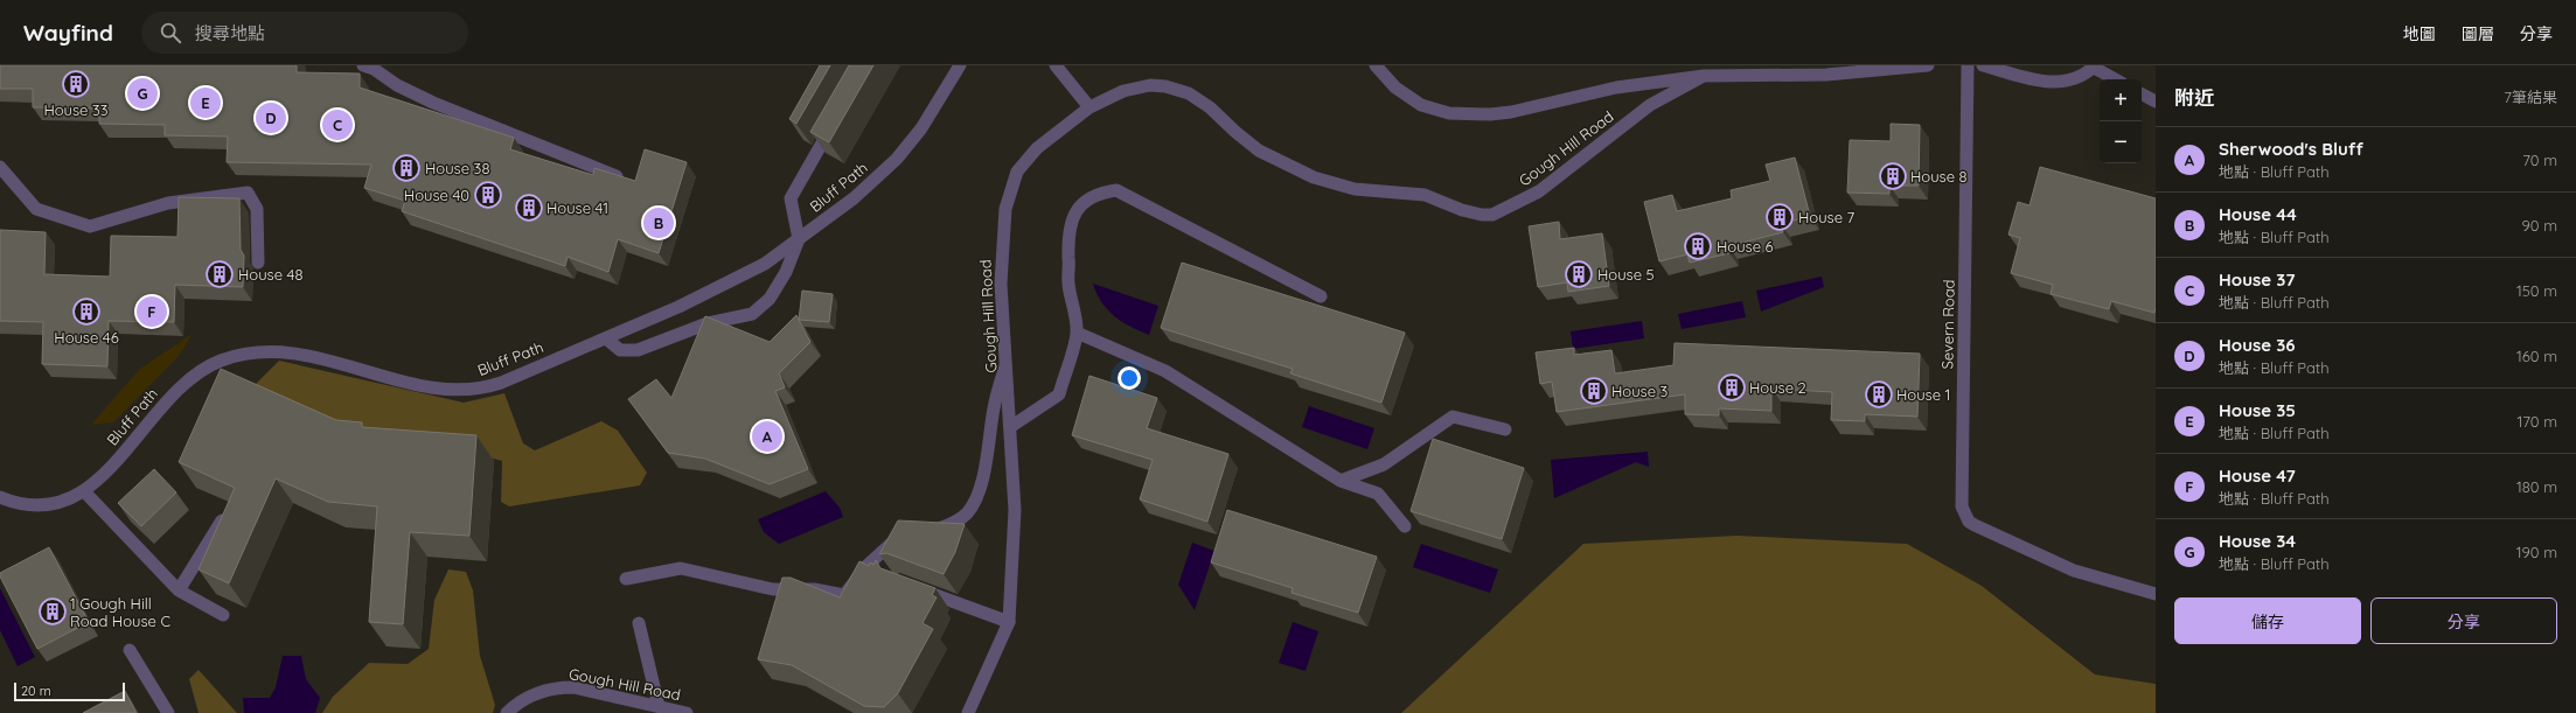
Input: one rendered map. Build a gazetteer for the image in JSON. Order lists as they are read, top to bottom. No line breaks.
{"streets":{"street":["Gough Hill Road","Bluff Path","Severn Road"]},"places":{"building":["House 33","House 38","House 8","House 40","House 41","House 7","House 6","House 48","House 5","House 46","House 2","House 3","House 1","1 Gough Hill Road House C"]},"scale_bar":"20 m","page":{"header":"Wayfind","search":"搜尋地點","nav":["地圖","圖層","分享"],"heading":["附近","7筆結果"],"pins":["G","E","D","C","B","F","A"],"map_buttons":["+","−"],"list":[{"mark":"A","name":"Sherwood's Bluff","note":"地點 · Bluff Path","value":"70 m"},{"mark":"B","name":"House 44","note":"地點 · Bluff Path","value":"90 m"},{"mark":"C","name":"House 37","note":"地點 · Bluff Path","value":"150 m"},{"mark":"D","name":"House 36","note":"地點 · Bluff Path","value":"160 m"},{"mark":"E","name":"House 35","note":"地點 · Bluff Path","value":"170 m"},{"mark":"F","name":"House 47","note":"地點 · Bluff Path","value":"180 m"},{"mark":"G","name":"House 34","note":"地點 · Bluff Path","value":"190 m"}],"buttons":["儲存","分享"],"scale":"20 m"}}
